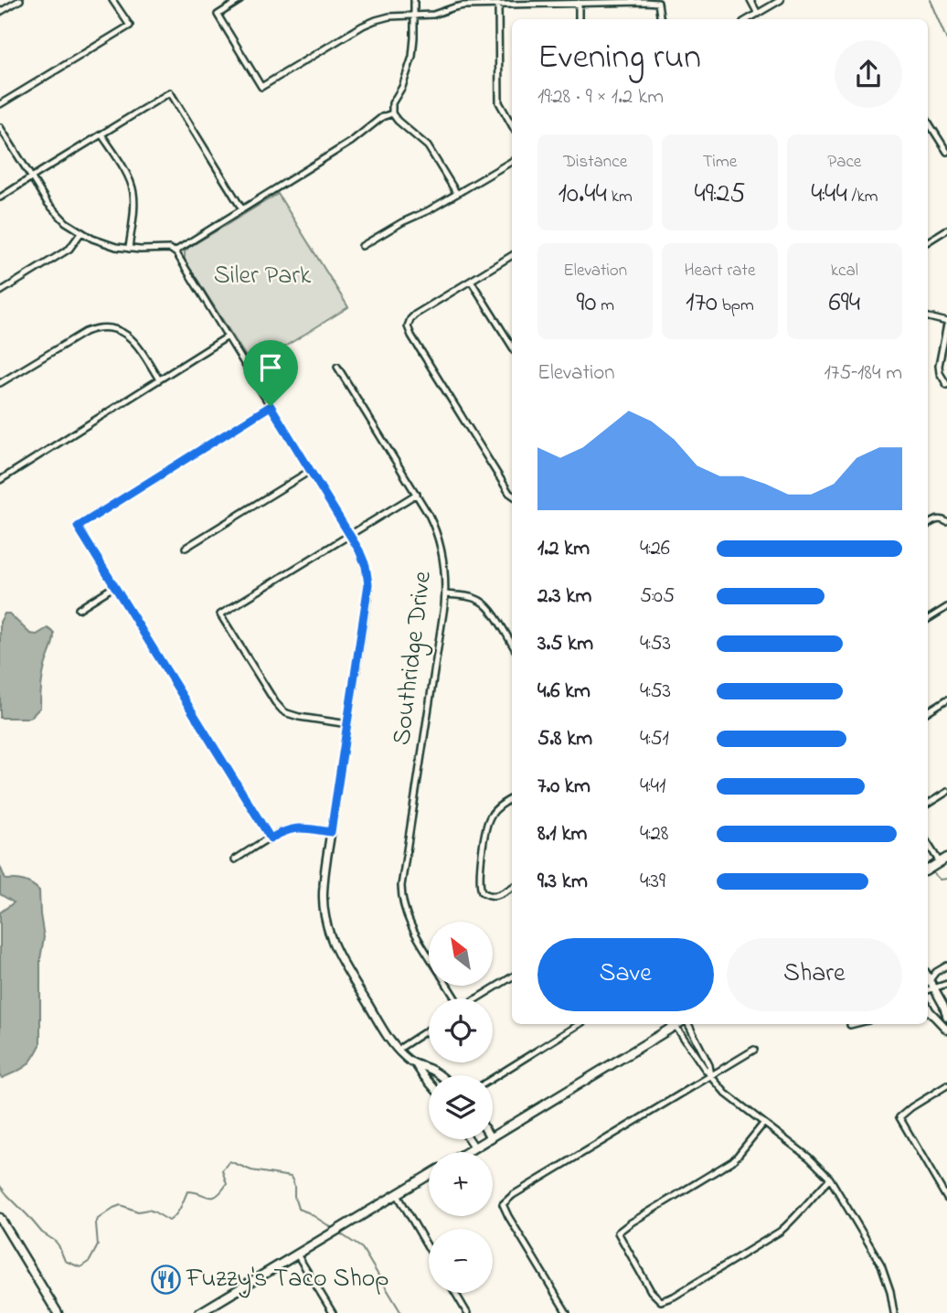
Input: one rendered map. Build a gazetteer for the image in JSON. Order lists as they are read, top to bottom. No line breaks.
{"streets":{"street":["Southridge Drive"]},"parks":["Siler Park"],"places":{"restaurant":["Fuzzy's Taco Shop"]},"north":"top left","page":{"heading":["Evening run","19:28 · 9 × 1.2 km"],"stats":[["Distance","10.44 km"],["Time","49:25"],["Pace","4:44 /km"],["Elevation","90 m"],["Heart rate","170 bpm"],["kcal","694"]],"chart":["Elevation","175–184 m"],"list":[{"name":"1.2 km","note":"4:26"},{"name":"2.3 km","note":"5:05"},{"name":"3.5 km","note":"4:53"},{"name":"4.6 km","note":"4:53"},{"name":"5.8 km","note":"4:51"},{"name":"7.0 km","note":"4:41"},{"name":"8.1 km","note":"4:28"},{"name":"9.3 km","note":"4:39"}],"map_buttons":["+","−"],"buttons":["Save","Share"]}}
